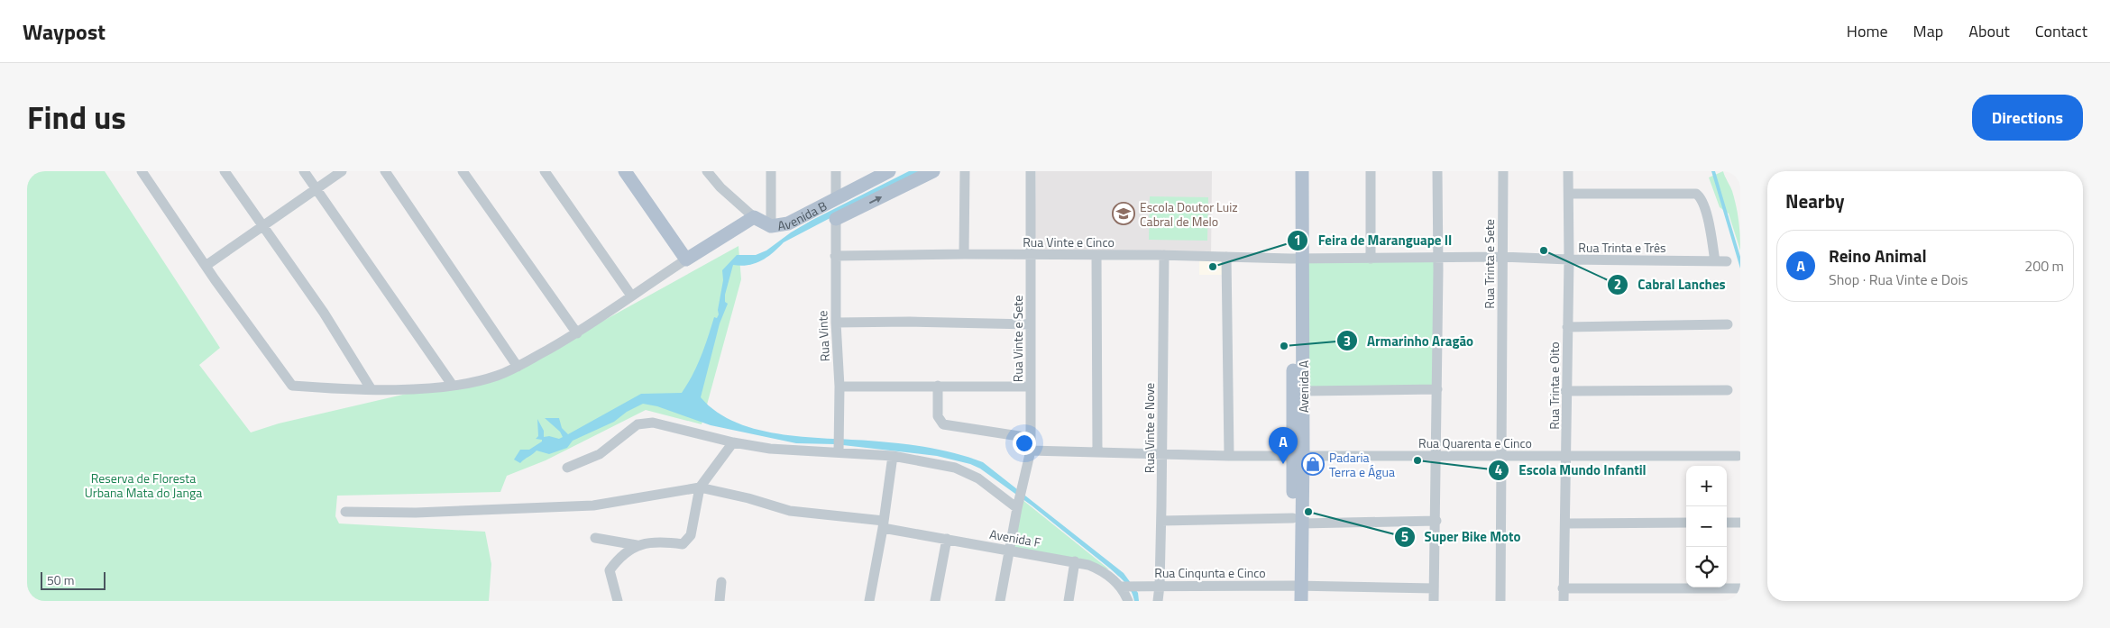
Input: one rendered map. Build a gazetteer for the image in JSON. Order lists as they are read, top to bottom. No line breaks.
{"streets":{"main road":["Avenida B","Avenida A"],"street":["Rua Vinte e Cinco","Rua Trinta e Três","Rua Trinta e Sete","Rua Vinte","Rua Vinte e Sete","Rua Trinta e Oito","Rua Vinte e Nove","Rua Quarenta e Cinco","Avenida F","Rua Cinqunta e Cinco"]},"crossings":[["Avenida B","Rua Vinte"],["Rua Vinte e Cinco","Rua Trinta e Três"],["Rua Vinte e Cinco","Rua Vinte"],["Rua Vinte e Cinco","Rua Vinte e Sete"],["Rua Vinte e Cinco","Avenida A"],["Rua Vinte e Cinco","Rua Vinte e Nove"],["Rua Trinta e Três","Rua Trinta e Sete"],["Rua Trinta e Três","Rua Trinta e Oito"],["Rua Trinta e Três","Avenida A"],["Rua Trinta e Sete","Rua Quarenta e Cinco"],["Rua Vinte e Sete","Rua Quarenta e Cinco"],["Rua Vinte e Sete","Avenida F"],["Rua Trinta e Oito","Rua Quarenta e Cinco"],["Avenida A","Rua Quarenta e Cinco"],["Avenida A","Rua Cinqunta e Cinco"],["Rua Vinte e Nove","Rua Quarenta e Cinco"],["Rua Vinte e Nove","Rua Cinqunta e Cinco"],["Avenida F","Rua Cinqunta e Cinco"]],"parks":["Reserva de Floresta Urbana Mata do Janga"],"places":{"school or university":["Escola Doutor Luiz Cabral de Melo"],"other":["Cabral Lanches","Feira de Maranguape II","Armarinho Aragão","Escola Mundo Infantil","Super Bike Moto"],"shop":["Padaria Terra e Água"]},"scale_bar":"50 m","page":{"header":"Waypost","nav":["Home","Map","About","Contact"],"title":"Find us","buttons":"Directions","heading":"Nearby","list":[{"mark":"A","name":"Reino Animal","note":"Shop · Rua Vinte e Dois","value":"200 m"}],"pins":"A","map_buttons":["+","−"],"scale":"50 m"}}
